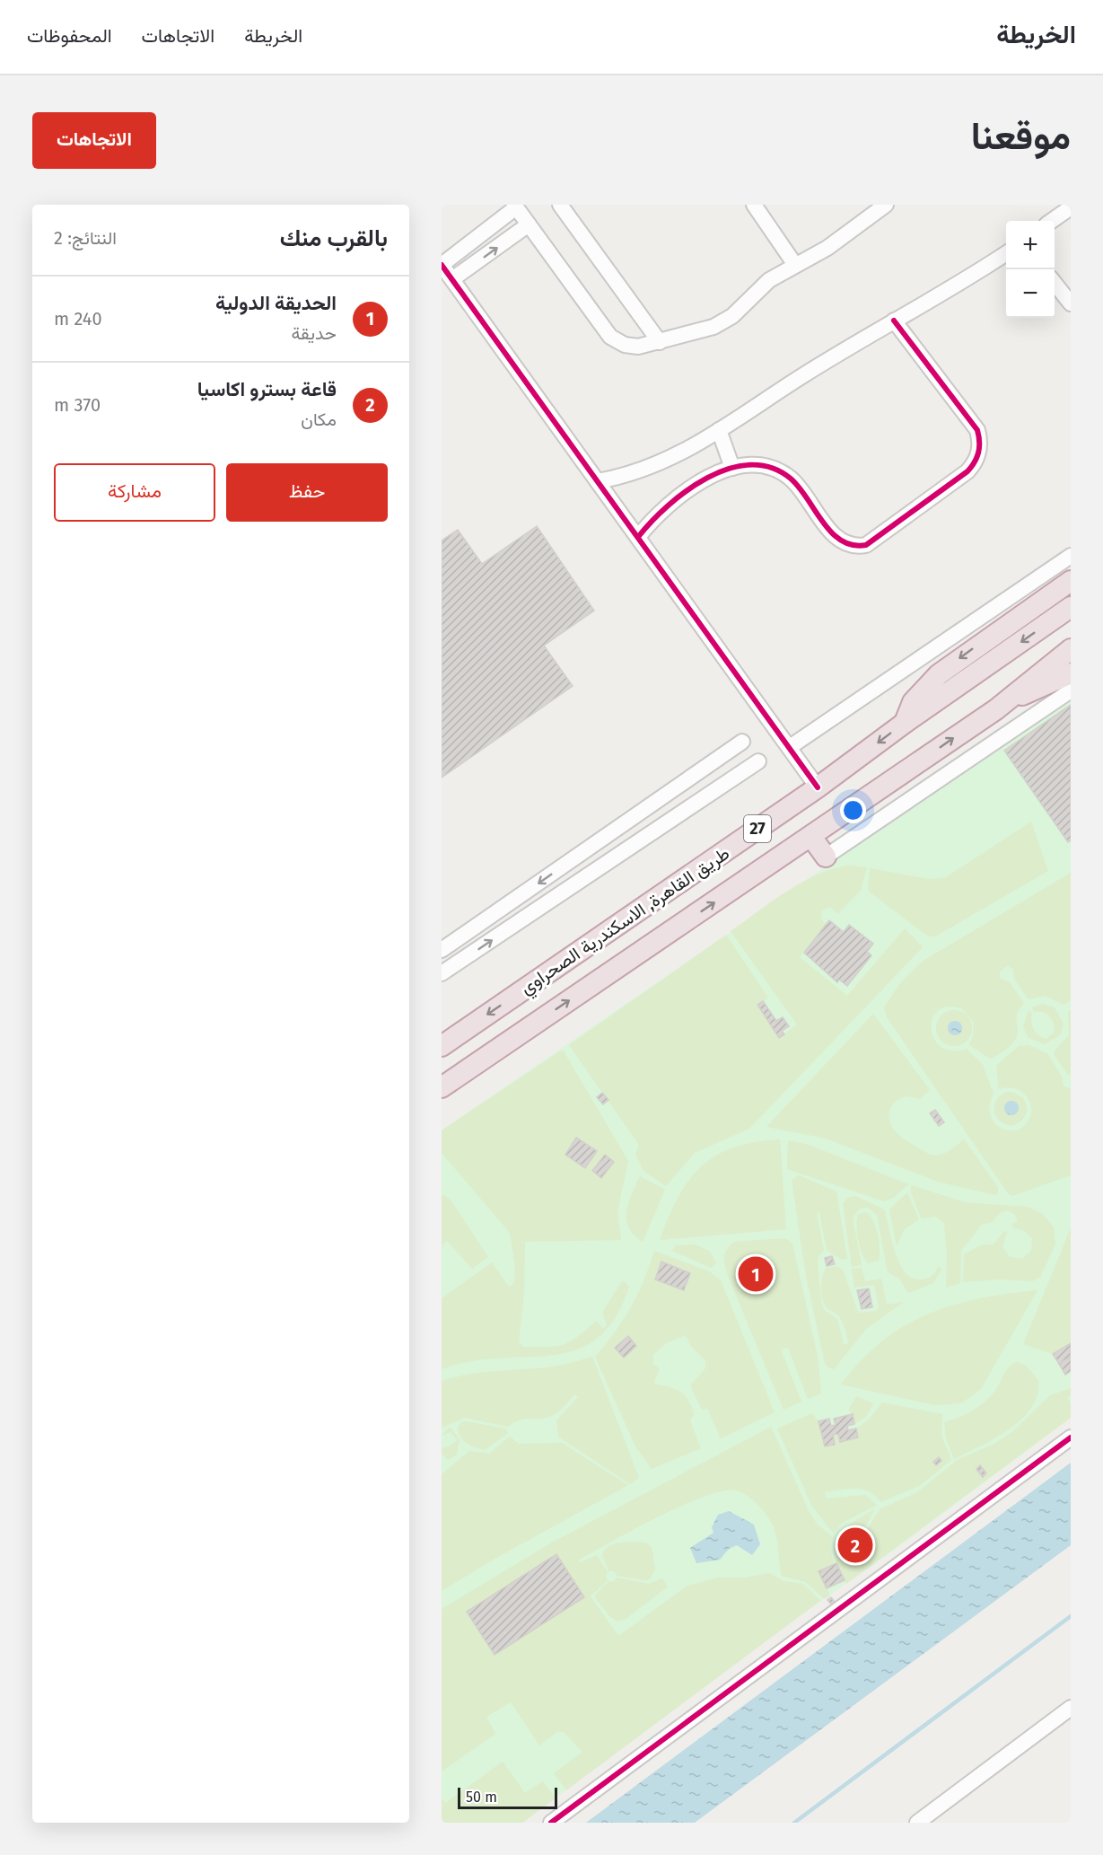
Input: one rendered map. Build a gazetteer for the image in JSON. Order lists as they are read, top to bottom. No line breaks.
{"streets":{"highway":["27","طريق القاهرة, الاسكندرية الصحراوي"]},"scale_bar":"50 m","page":{"header":"الخريطة","nav":["الخريطة","الاتجاهات","المحفوظات"],"title":"موقعنا","buttons":["الاتجاهات",["حفظ","مشاركة"]],"heading":["بالقرب منك","النتائج: 2"],"map_buttons":["+","−"],"list":[{"mark":"1","name":"الحديقة الدولية","note":"حديقة","value":"240 m"},{"mark":"2","name":"قاعة بسترو اكاسيا","note":"مكان","value":"370 m"}],"pins":["1","2"],"scale":"50 m"}}
